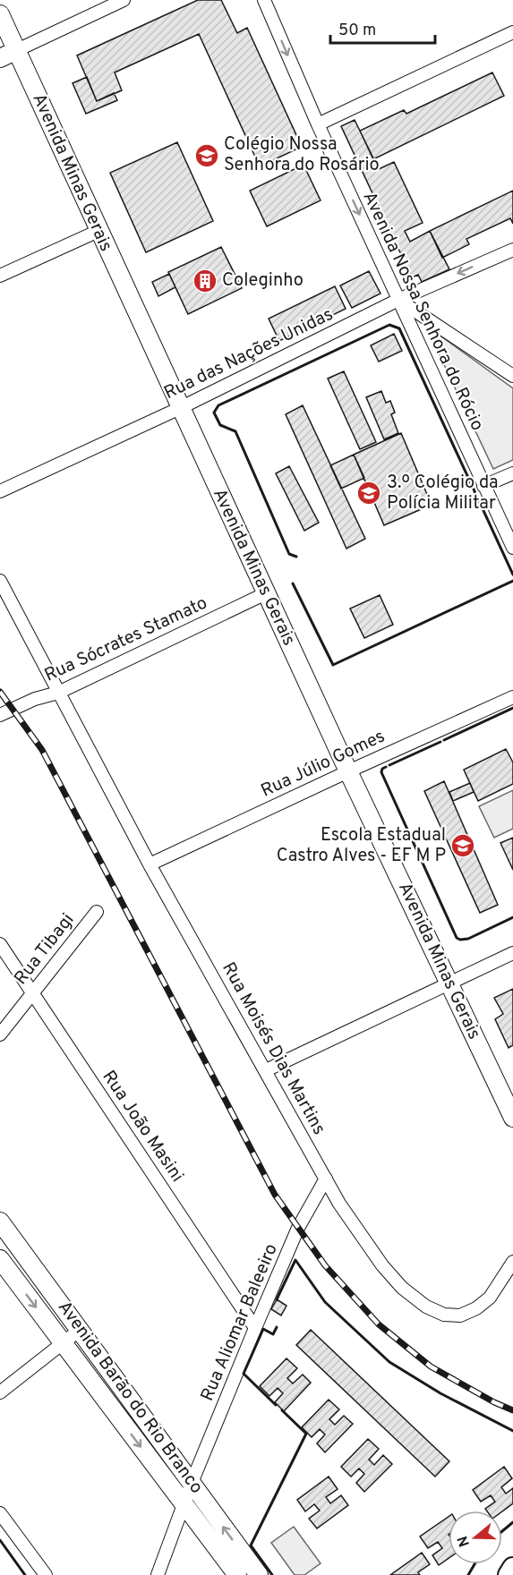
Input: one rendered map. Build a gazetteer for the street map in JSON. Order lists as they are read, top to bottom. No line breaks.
{"streets":{"street":["Avenida Minas Gerais","Avenida Nossa Senhora do Rócio","Rua das Nações Unidas","Rua Sócrates Stamato","Rua Júlio Gomes","Rua Tibagi","Rua Moisés Dias Martins","Rua João Masini","Rua Aliomar Baleeiro","Avenida Barão do Rio Branco"]},"crossings":[["Avenida Minas Gerais","Rua das Nações Unidas"],["Avenida Minas Gerais","Rua Sócrates Stamato"],["Avenida Minas Gerais","Rua Júlio Gomes"],["Avenida Nossa Senhora do Rócio","Rua das Nações Unidas"],["Rua Sócrates Stamato","Rua Moisés Dias Martins"],["Rua Júlio Gomes","Rua Moisés Dias Martins"],["Rua Tibagi","Rua João Masini"],["Rua Moisés Dias Martins","Rua Aliomar Baleeiro"],["Rua João Masini","Rua Aliomar Baleeiro"],["Rua Aliomar Baleeiro","Avenida Barão do Rio Branco"]],"one_way":["Avenida Nossa Senhora do Rócio"],"places":{"school or university":["Colégio Nossa Senhora do Rosário","3.º Colégio da Polícia Militar","Escola Estadual Castro Alves - EF M P"],"building":["Coleginho"]},"scale_bar":"50 m","north":"left"}
